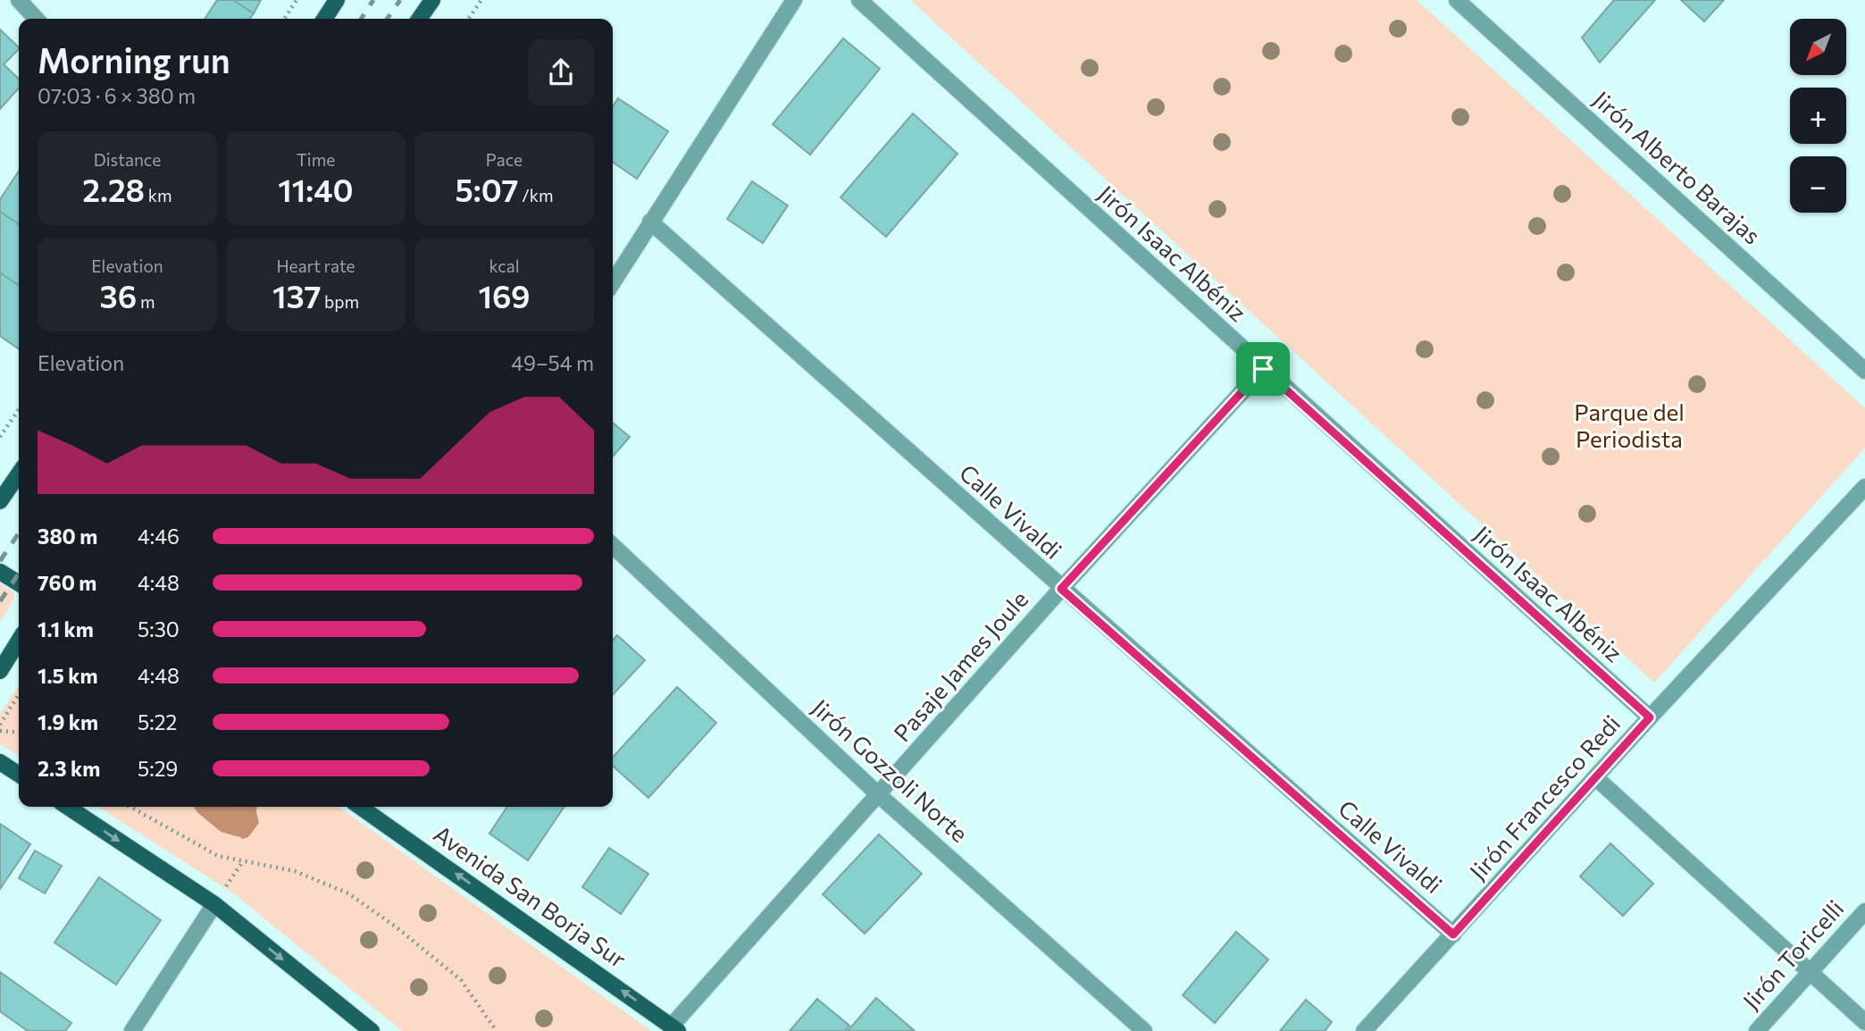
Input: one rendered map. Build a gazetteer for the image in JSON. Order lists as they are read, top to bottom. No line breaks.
{"streets":{"main road":["Avenida San Borja Sur"],"street":["Jirón Alberto Barajas","Jirón Isaac Albéniz","Calle Vivaldi","Pasaje James Joule","Jirón Gozzoli Norte","Jirón Francesco Redi","Jirón Toricelli"]},"crossings":[["Jirón Isaac Albéniz","Pasaje James Joule"],["Jirón Isaac Albéniz","Jirón Francesco Redi"],["Calle Vivaldi","Pasaje James Joule"],["Calle Vivaldi","Jirón Francesco Redi"],["Pasaje James Joule","Jirón Gozzoli Norte"],["Pasaje James Joule","Avenida San Borja Sur"]],"one_way":["Avenida San Borja Sur"],"parks":["Parque del Periodista"],"north":"bottom left","page":{"map_buttons":["+","−"],"heading":["Morning run","07:03 · 6 × 380 m"],"stats":[["Distance","2.28 km"],["Time","11:40"],["Pace","5:07 /km"],["Elevation","36 m"],["Heart rate","137 bpm"],["kcal","169"]],"chart":["Elevation","49–54 m"],"list":[{"name":"380 m","note":"4:46"},{"name":"760 m","note":"4:48"},{"name":"1.1 km","note":"5:30"},{"name":"1.5 km","note":"4:48"},{"name":"1.9 km","note":"5:22"},{"name":"2.3 km","note":"5:29"}]}}
